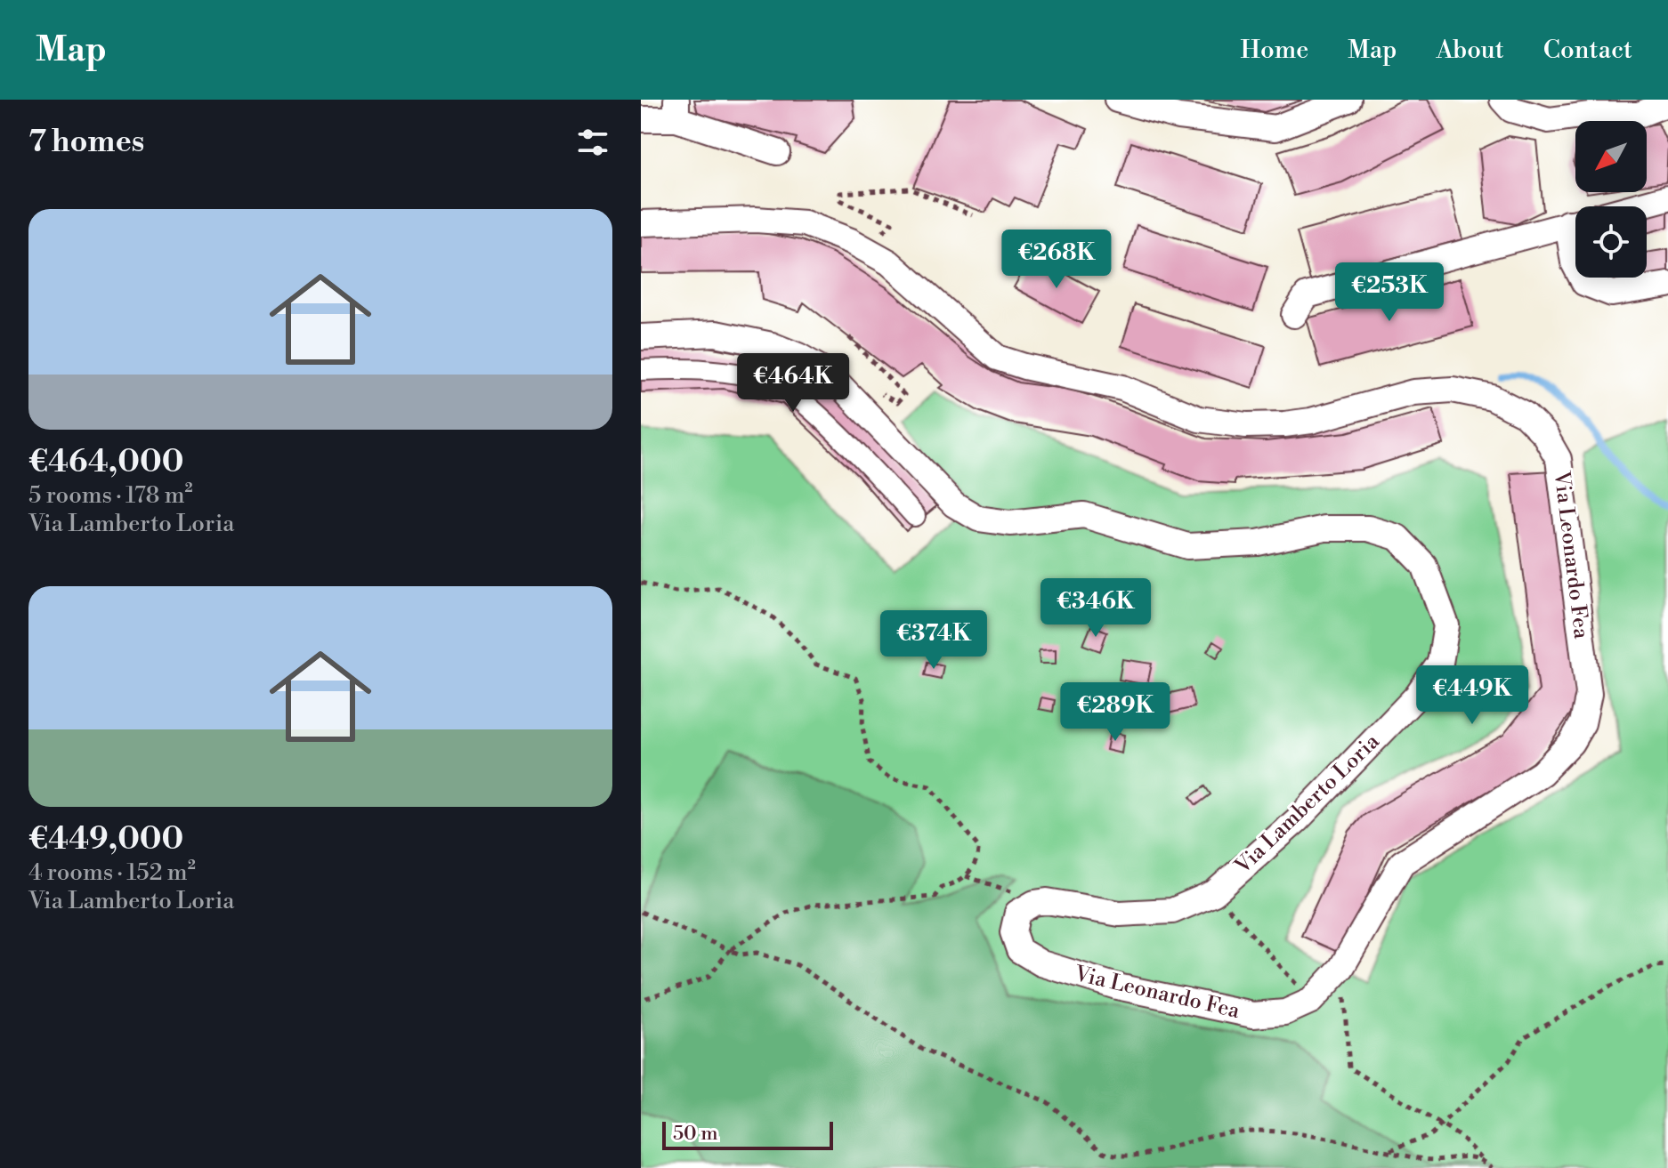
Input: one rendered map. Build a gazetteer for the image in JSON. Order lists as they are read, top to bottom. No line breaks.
{"streets":{"street":["Via Leonardo Fea","Via Lamberto Loria"]},"crossings":[["Via Leonardo Fea","Via Lamberto Loria"]],"scale_bar":"50 m","north":"bottom left","page":{"header":"Map","nav":["Home","Map","About","Contact"],"heading":"7 homes","list":[{"name":"€464,000","note":"5 rooms · 178 m² · Via Lamberto Loria"},{"name":"€449,000","note":"4 rooms · 152 m² · Via Lamberto Loria"}],"price":["€268K","€253K","€464K","€346K","€374K","€449K","€289K"],"scale":"50 m"}}
